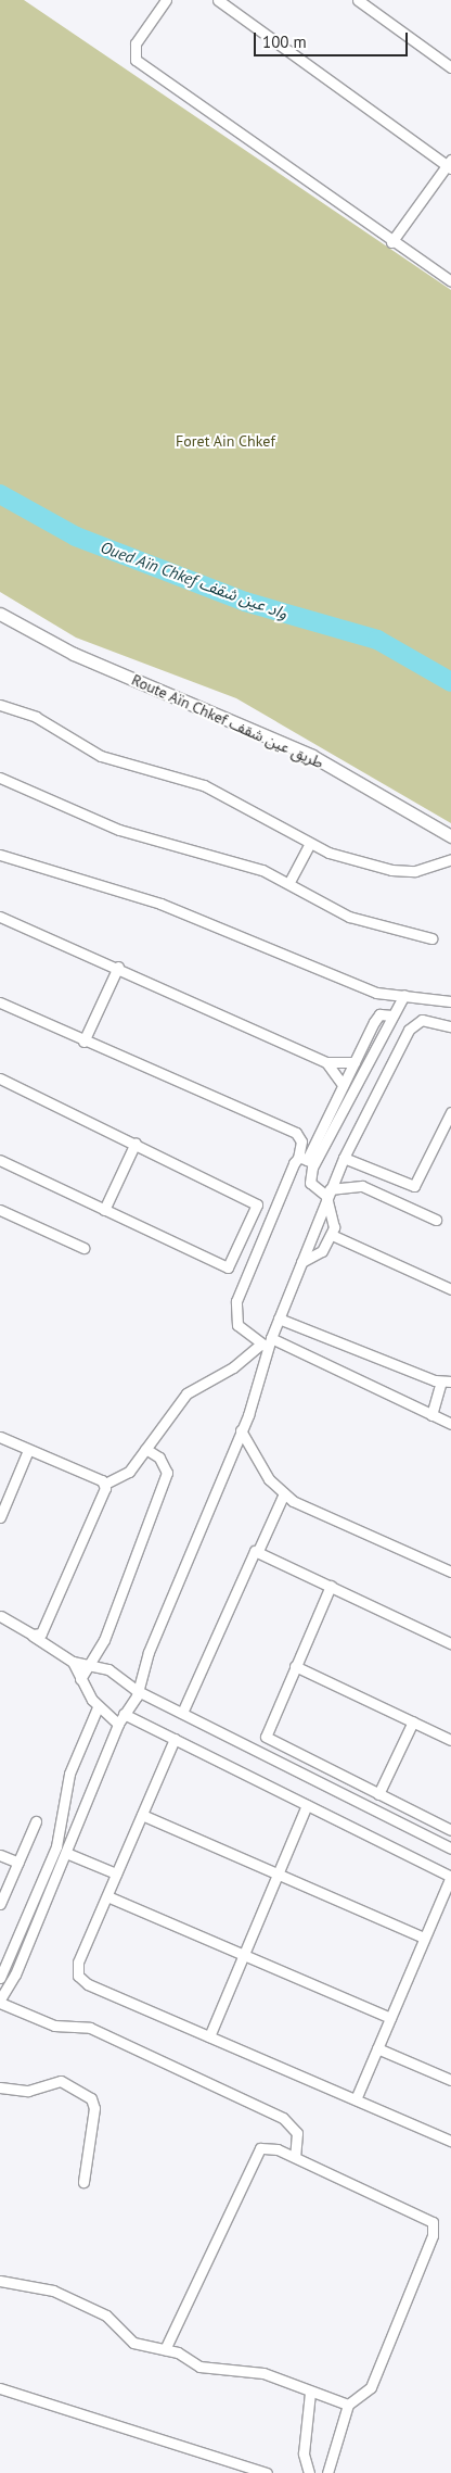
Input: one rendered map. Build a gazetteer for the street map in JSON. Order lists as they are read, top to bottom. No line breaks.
{"streets":{"street":["Route Aïn Chkef طريق عين شقف"]},"water":["Oued Aïn Chkef واد عين شقف"],"parks":["Foret Ain Chkef"],"scale_bar":"100 m"}
